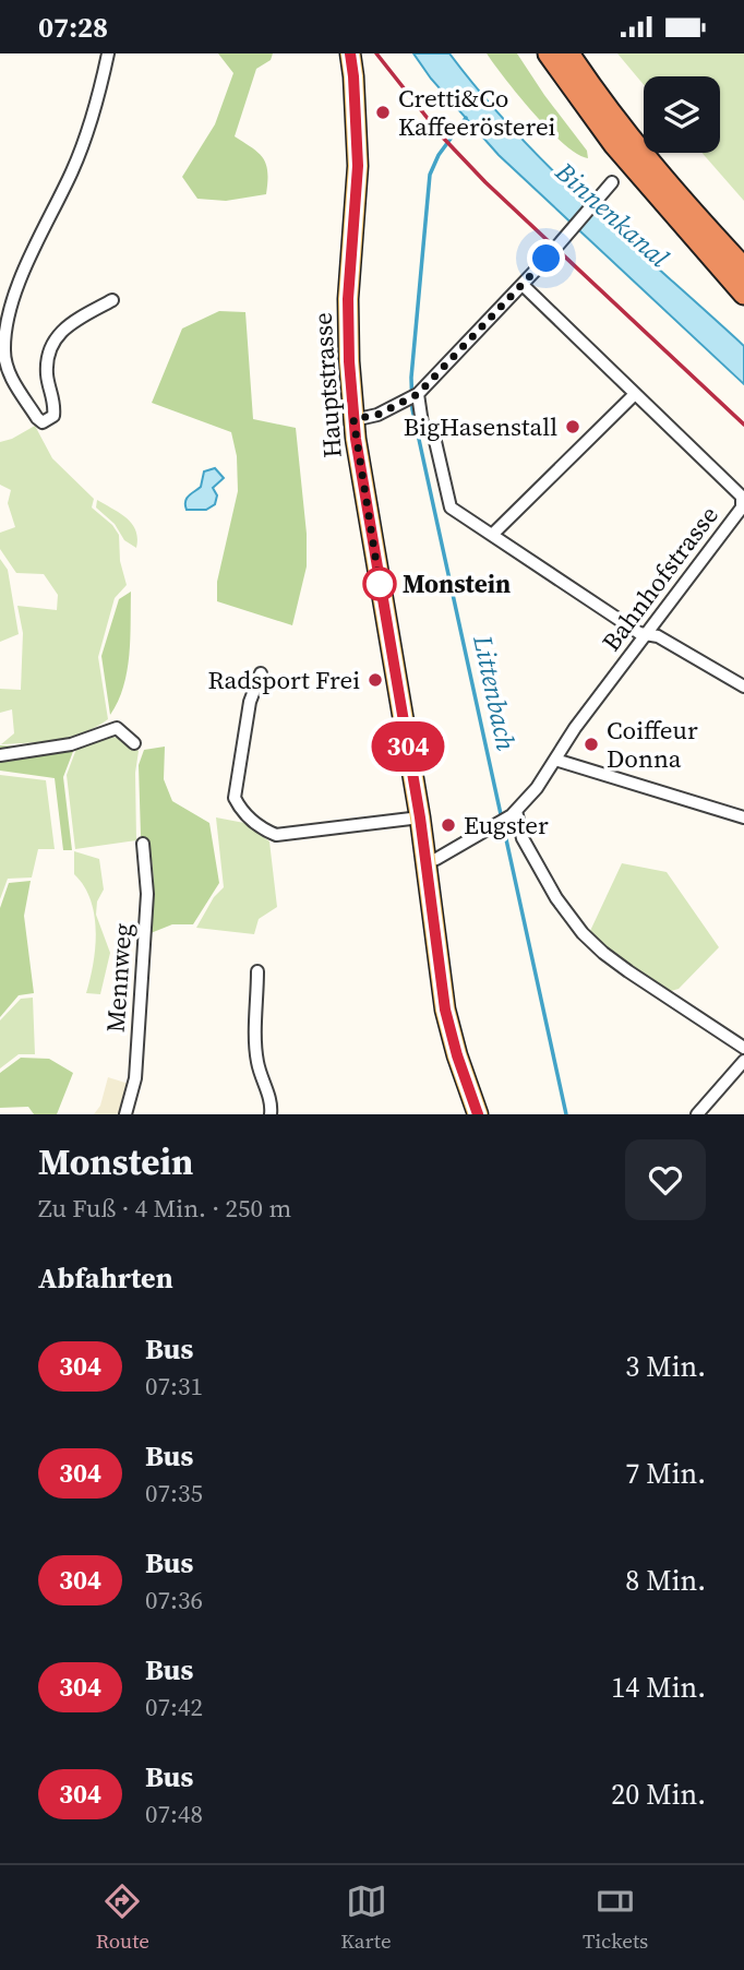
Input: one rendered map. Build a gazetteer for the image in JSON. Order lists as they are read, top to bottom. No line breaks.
{"streets":{"main road":["Hauptstrasse"],"street":["Bahnhofstrasse","Mennweg"]},"crossings":[["Hauptstrasse","Bahnhofstrasse"]],"water":["Binnenkanal","Littenbach"],"places":["Cretti&Co Kaffeerösterei","BigHasenstall","Monstein","Radsport Frei","Coiffeur Donna","Eugster"],"lines":["bus line 304"],"page":{"status":"07:28","on_map":"304","heading":[["Monstein","Zu Fuß · 4 Min. · 250 m"],"Abfahrten"],"list":[{"mark":"304","name":"Bus","note":"07:31","value":"3 Min."},{"mark":"304","name":"Bus","note":"07:35","value":"7 Min."},{"mark":"304","name":"Bus","note":"07:36","value":"8 Min."},{"mark":"304","name":"Bus","note":"07:42","value":"14 Min."},{"mark":"304","name":"Bus","note":"07:48","value":"20 Min."}],"tabs":["Route","Karte","Tickets"]}}
